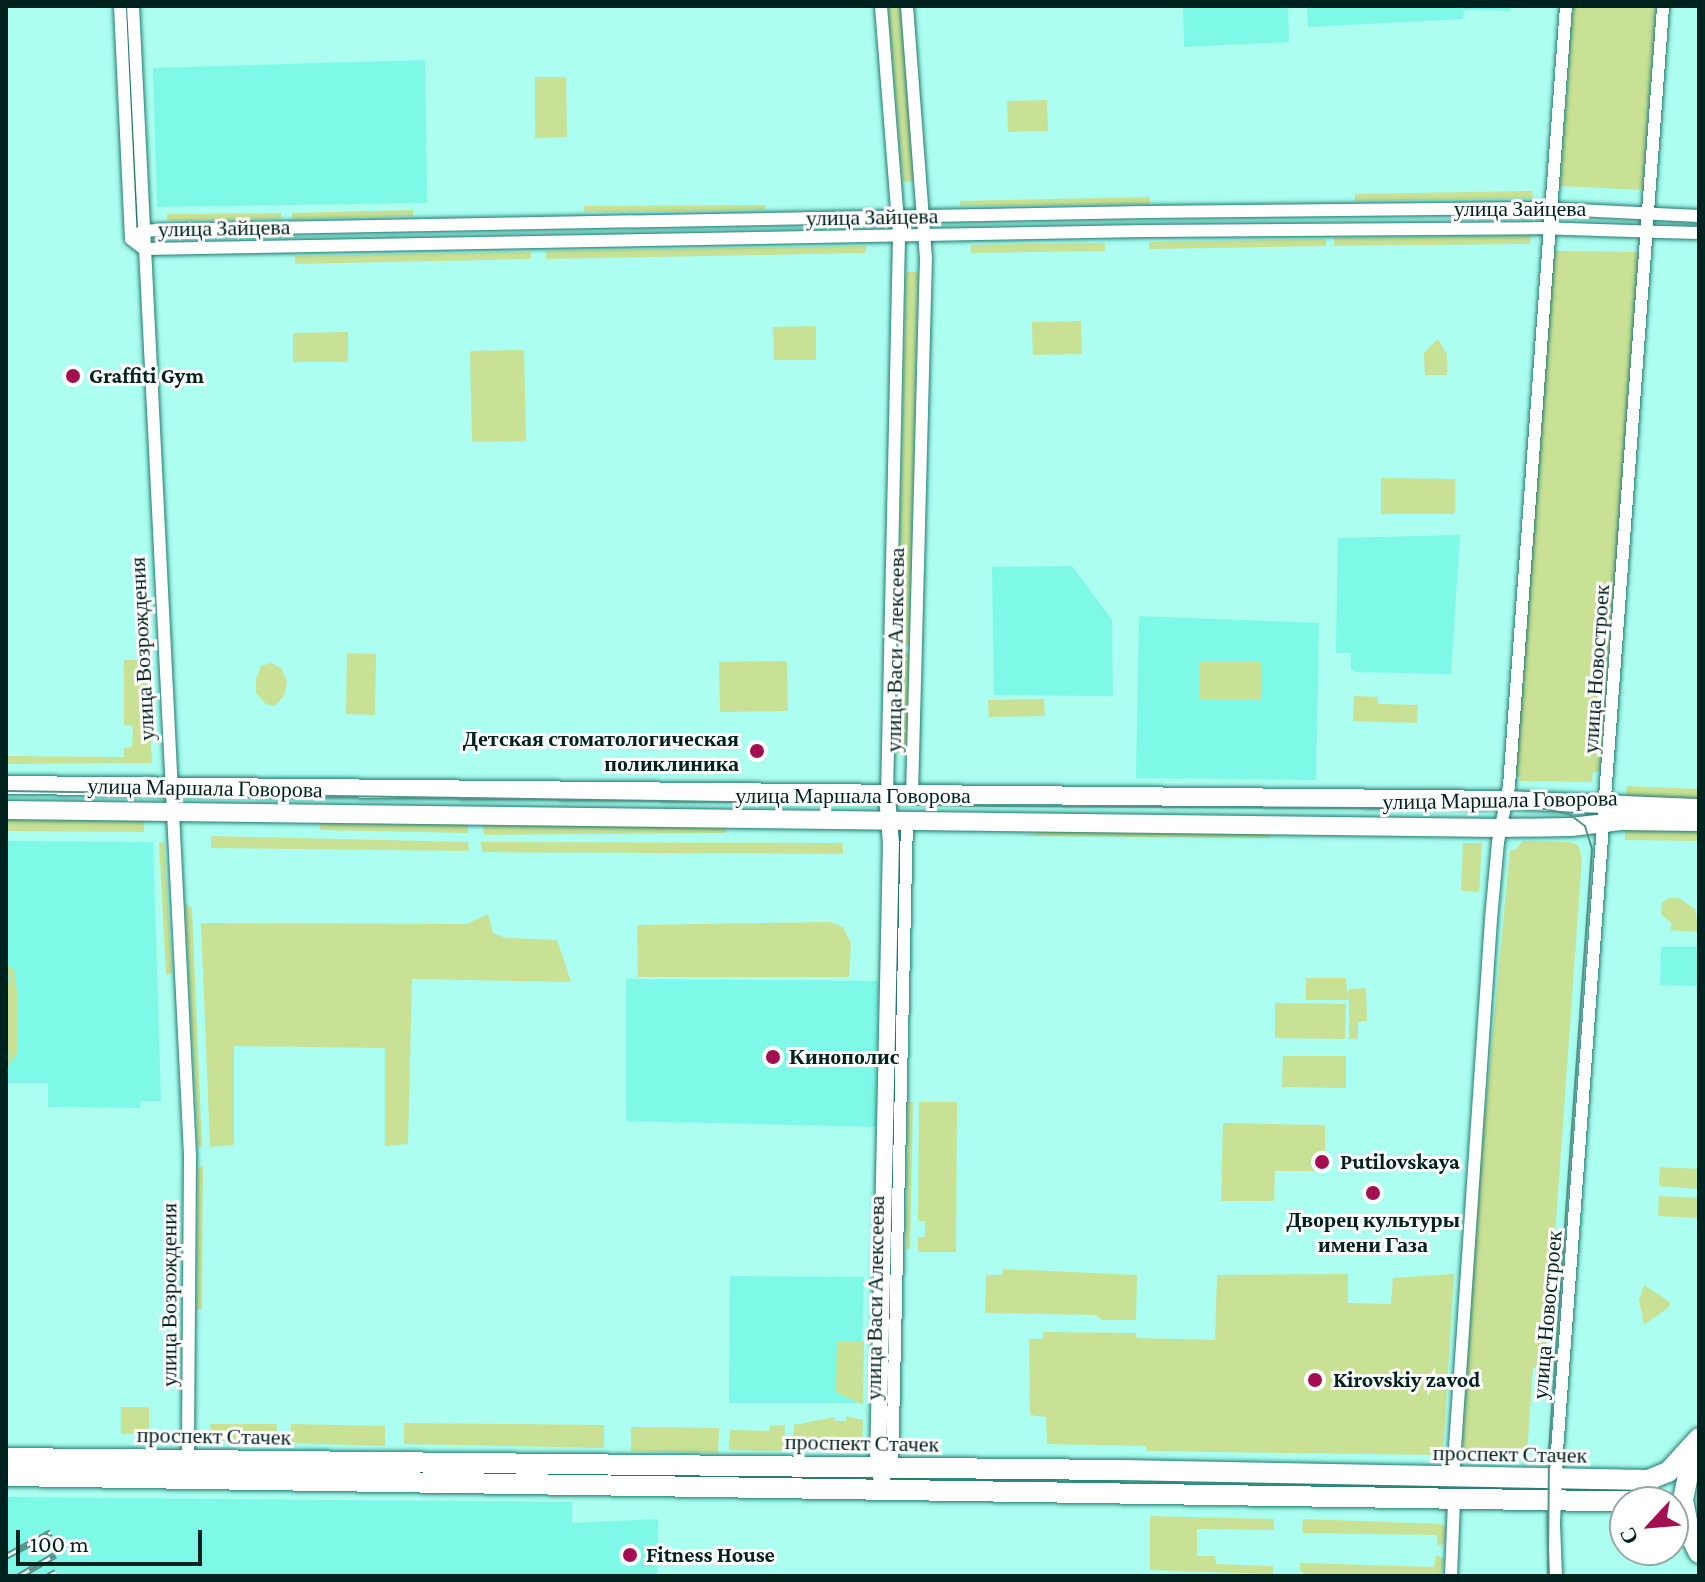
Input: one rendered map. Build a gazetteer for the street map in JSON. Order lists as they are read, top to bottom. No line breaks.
{"streets":{"main road":["улица Маршала Говорова","проспект Стачек"],"street":["улица Зайцева","улица Возрождения","улица Васи Алексеева","улица Новостроек"]},"crossings":[["улица Зайцева","улица Возрождения"],["улица Зайцева","улица Васи Алексеева"],["улица Зайцева","улица Новостроек"],["улица Возрождения","улица Маршала Говорова"],["улица Возрождения","проспект Стачек"],["улица Васи Алексеева","улица Маршала Говорова"],["улица Васи Алексеева","проспект Стачек"],["улица Новостроек","улица Маршала Говорова"],["улица Новостроек","проспект Стачек"]],"places":["Graffiti Gym","Детская стоматологическая поликлиника","Кинополис","Putilovskaya","Дворец культуры имени Газа","Kirovskiy zavod","Fitness House"],"scale_bar":"100 m","north":"bottom left"}
